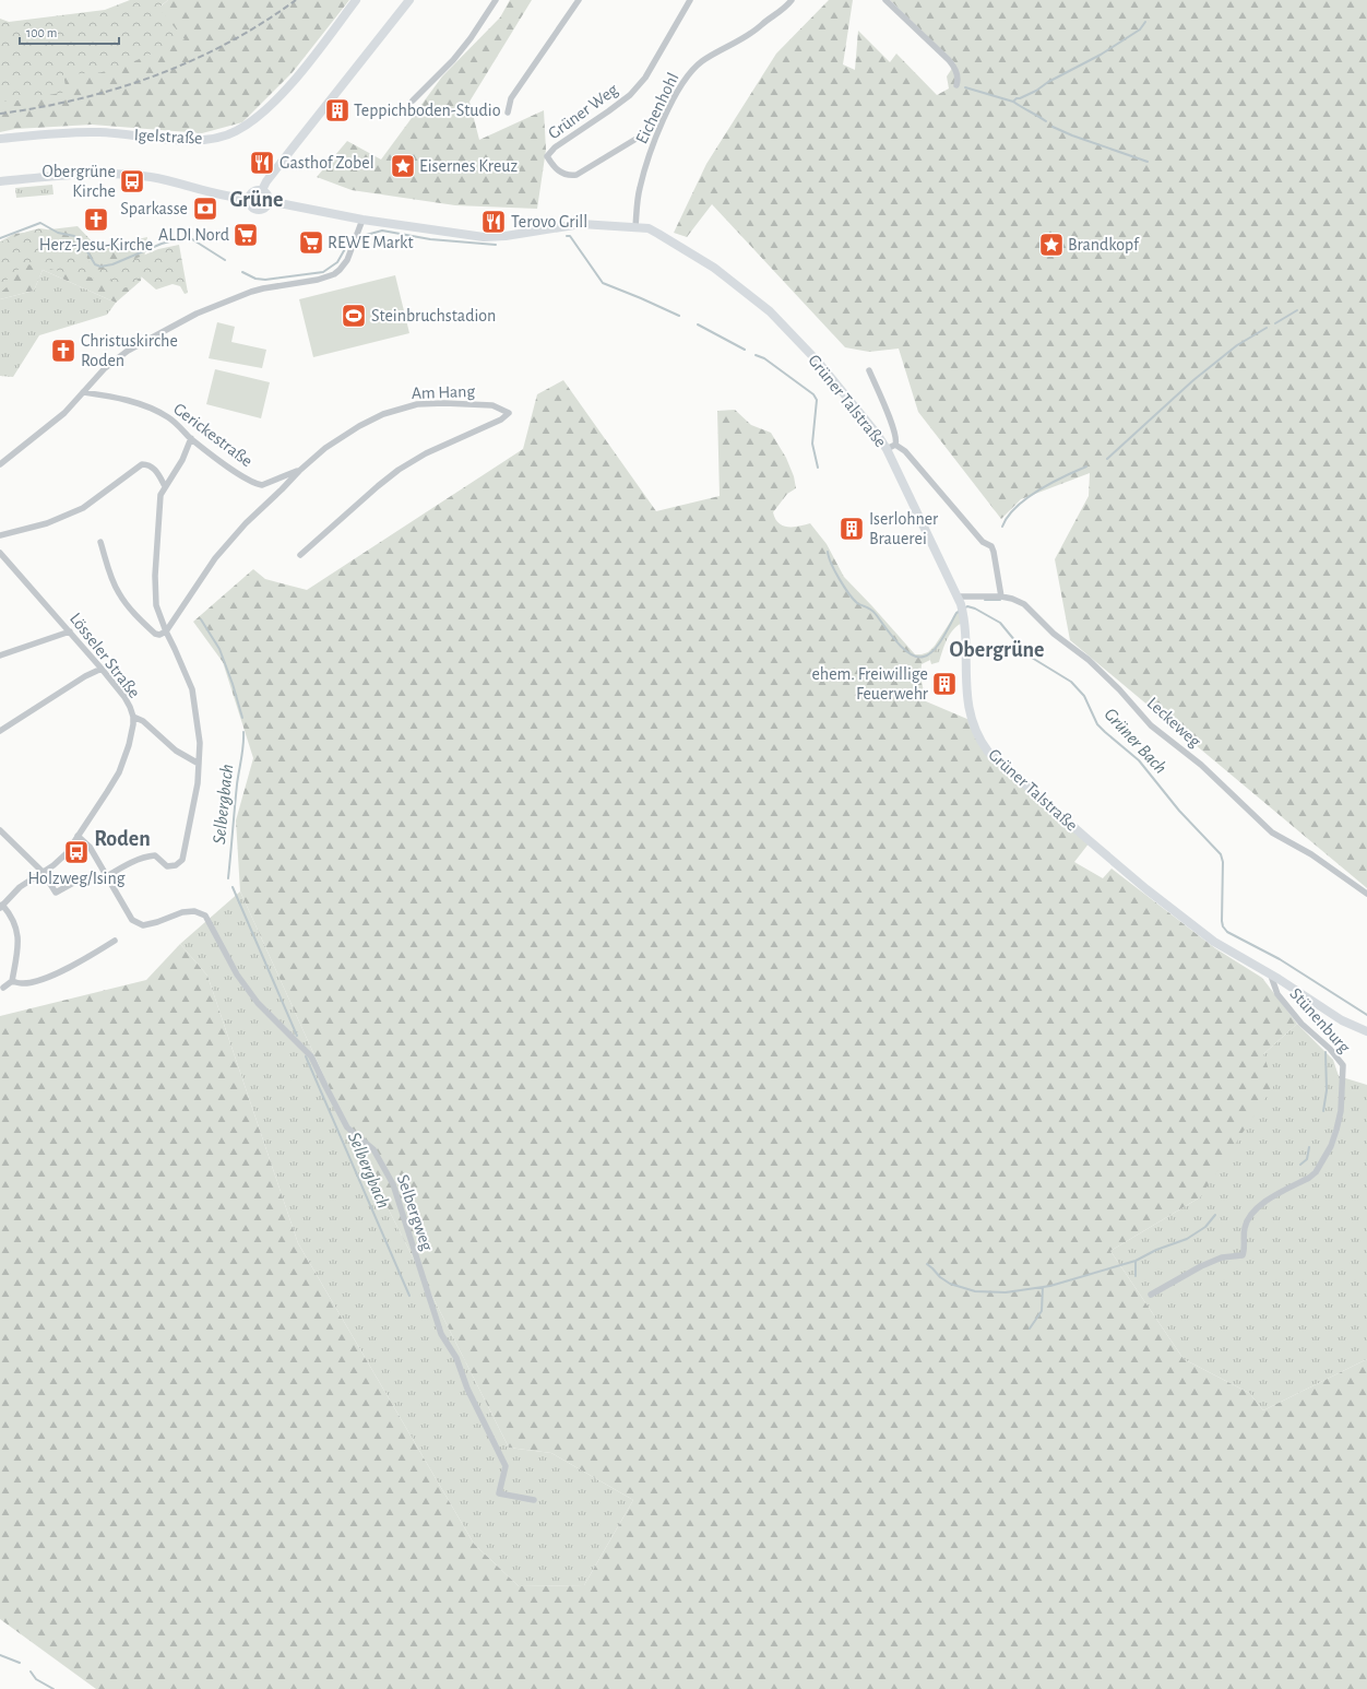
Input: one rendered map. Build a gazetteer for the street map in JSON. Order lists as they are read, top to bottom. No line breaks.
{"streets":{"main road":["Igelstraße","Grüner Talstraße"],"street":["Eichenhohl","Grüner Weg","Am Hang","Gerickestraße","Lösseler Straße","Leckeweg","Stünenburg","Selbergweg"]},"crossings":[["Eichenhohl","Grüner Talstraße"],["Am Hang","Gerickestraße"],["Grüner Talstraße","Leckeweg"],["Grüner Talstraße","Stünenburg"],["Lösseler Straße","Selbergweg"]],"districts":["Grüne","Obergrüne","Roden"],"water":["Grüner Bach","Selbergbach"],"places":{"building":["Teppichboden-Studio","Iserlohner Brauerei","ehem. Freiwillige Feuerwehr"],"restaurant":["Gasthof Zobel","Terovo Grill"],"place":["Eisernes Kreuz","Brandkopf"],"bus stop":["Obergrüne Kirche","Holzweg/Ising"],"bank":["Sparkasse"],"church":["Herz-Jesu-Kirche","Christuskirche Roden"],"supermarket":["ALDI Nord","REWE Markt"],"sports":["Steinbruchstadion"]},"scale_bar":"100 m"}
